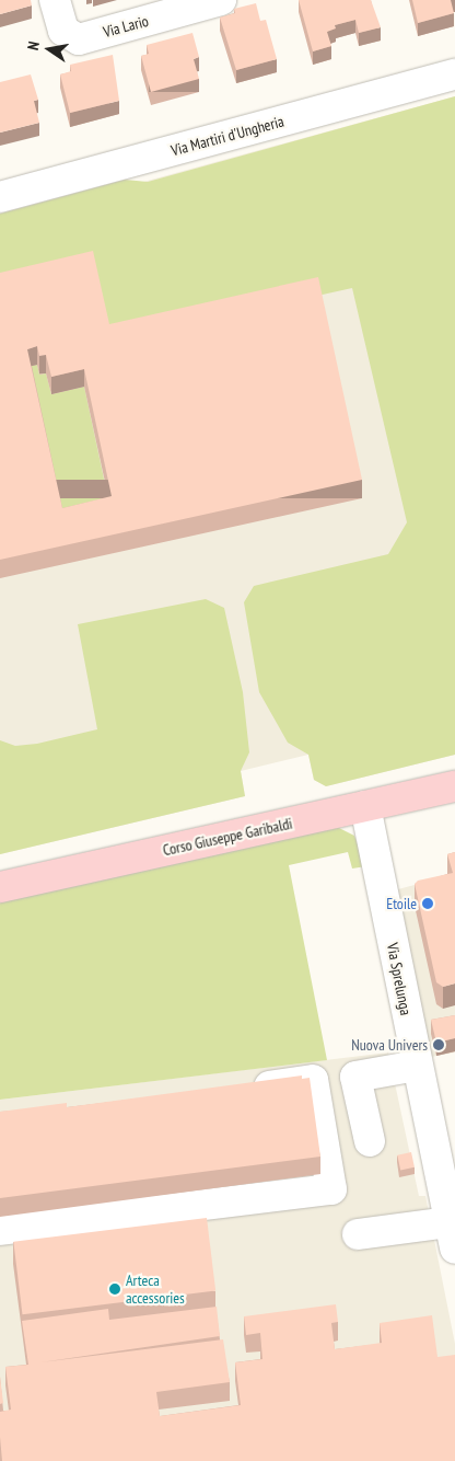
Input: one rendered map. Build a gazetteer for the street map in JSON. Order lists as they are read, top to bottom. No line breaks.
{"streets":{"main road":["Corso Giuseppe Garibaldi"],"street":["Via Lario","Via Martiri d'Ungheria","Via Sprelunga"]},"crossings":[["Corso Giuseppe Garibaldi","Via Sprelunga"]],"places":["Etoile","Nuova Univers","Arteca accessories"],"north":"left"}
